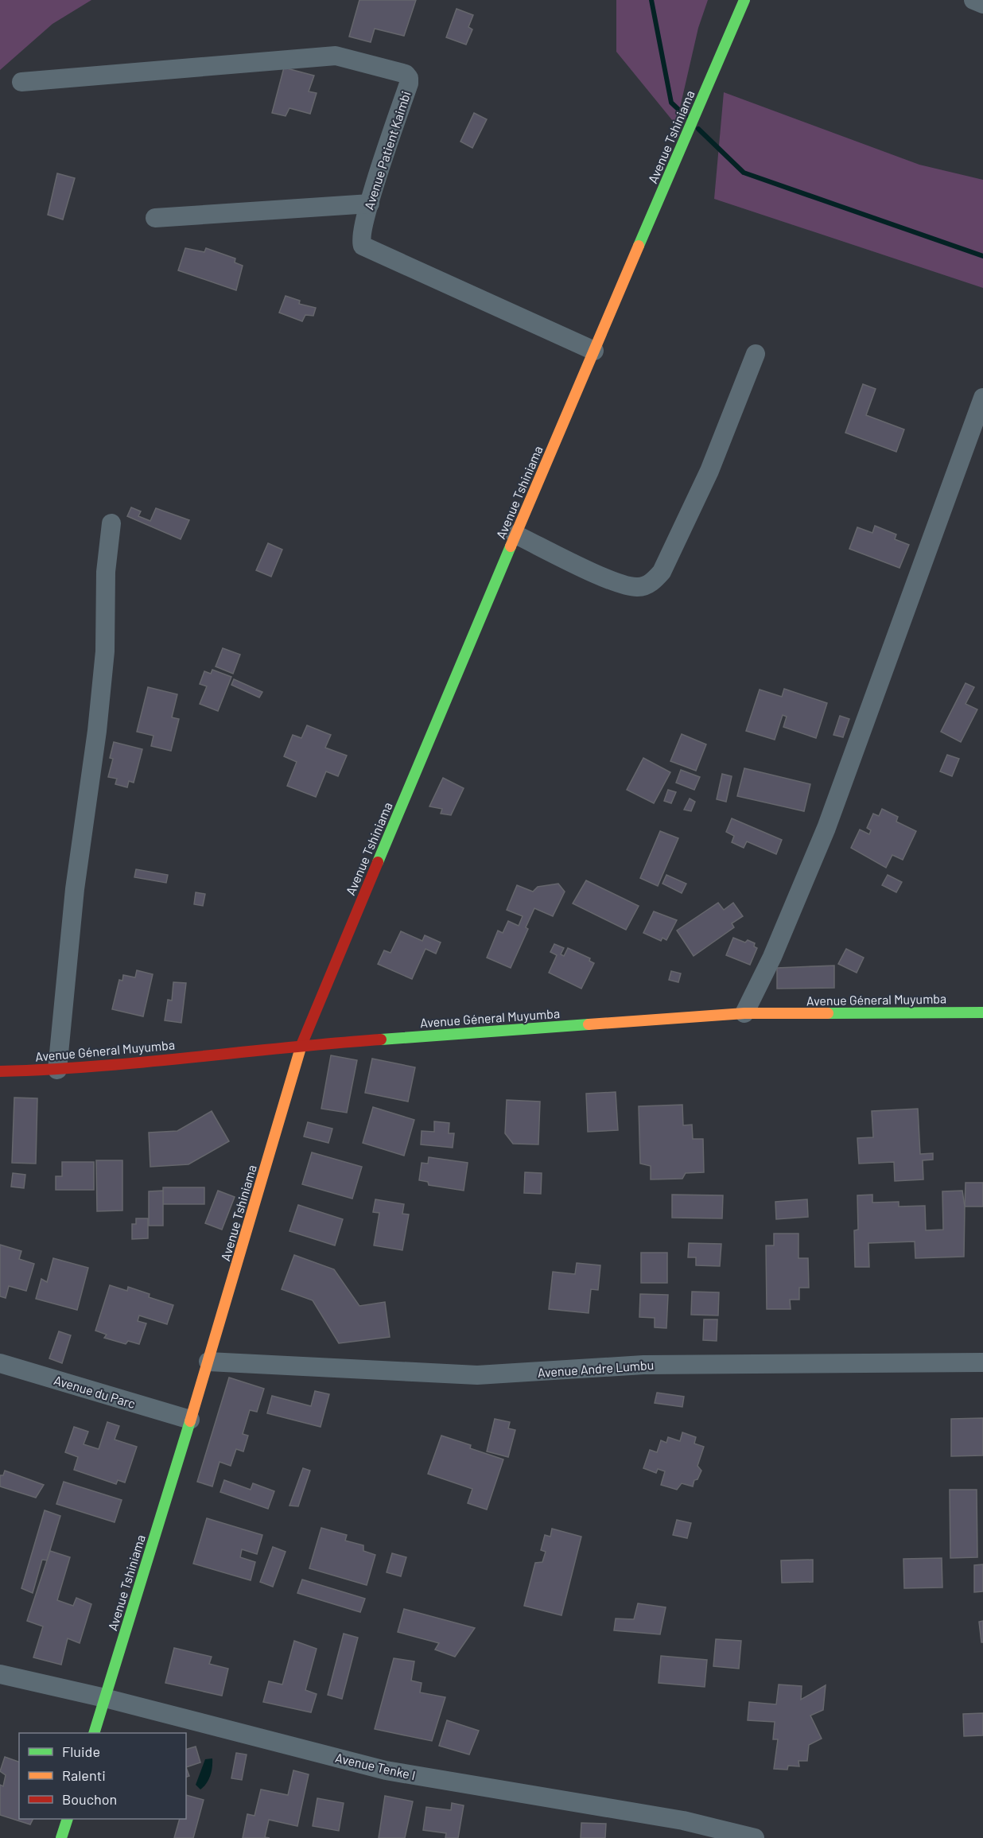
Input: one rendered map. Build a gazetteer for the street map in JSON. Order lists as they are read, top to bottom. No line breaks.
{"streets":{"street":["Avenue Tshiniama","Avenue Patient Kaimbi","Avenue Géneral Muyumba","Avenue Andre Lumbu","Avenue du Parc","Avenue Tenke I"]},"crossings":[["Avenue Tshiniama","Avenue Patient Kaimbi"],["Avenue Tshiniama","Avenue Géneral Muyumba"],["Avenue Tshiniama","Avenue Andre Lumbu"],["Avenue Tshiniama","Avenue du Parc"],["Avenue Tshiniama","Avenue Tenke I"]],"legend":["Fluide","Ralenti","Bouchon"]}
